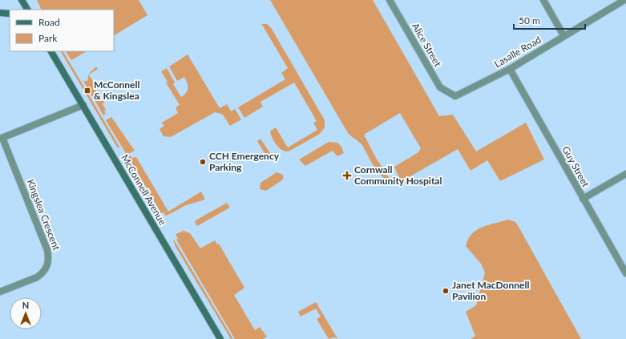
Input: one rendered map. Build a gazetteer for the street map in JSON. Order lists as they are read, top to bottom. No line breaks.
{"streets":{"main road":["McConnell Avenue"],"street":["Alice Street","Lasalle Road","Guy Street","Kingslea Crescent"]},"crossings":[["Alice Street","Lasalle Road"],["Lasalle Road","Guy Street"],["McConnell Avenue","Kingslea Crescent"]],"places":{"transit":["McConnell & Kingslea"],"other":["CCH Emergency Parking","Janet MacDonnell Pavilion"],"health":["Cornwall Community Hospital"]},"legend":["Road","Park"],"scale_bar":"50 m","north":"top"}
